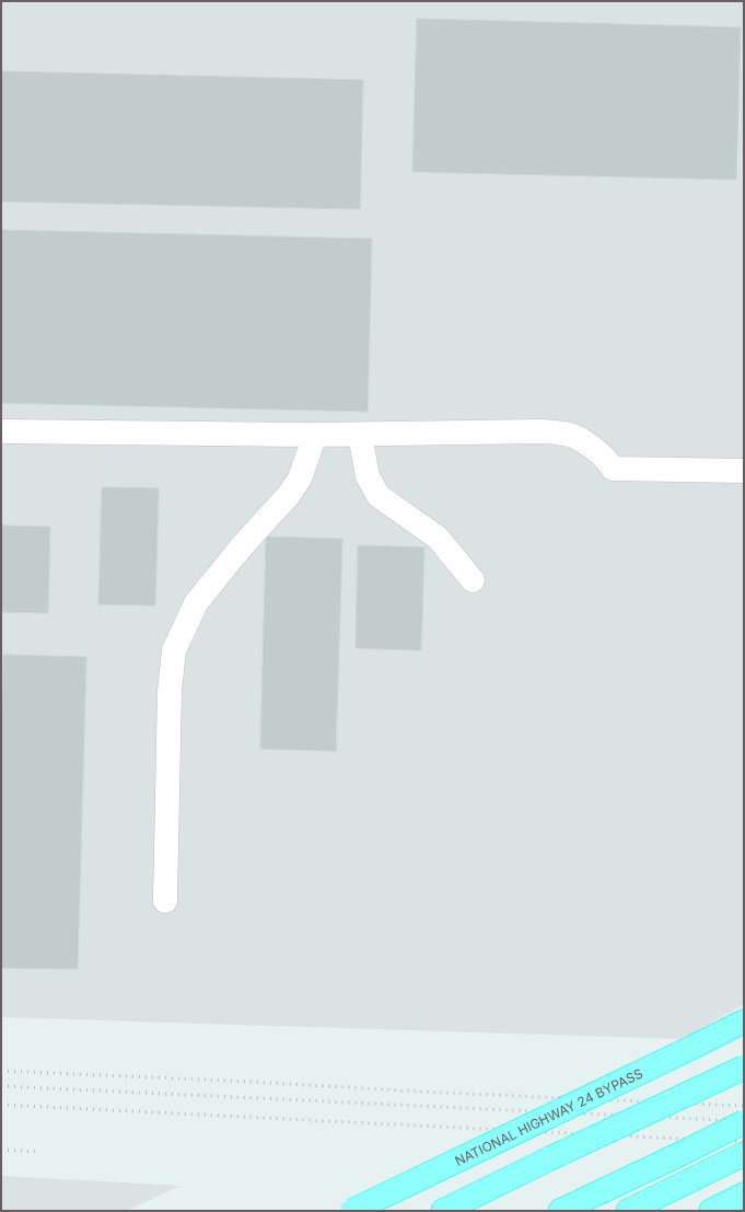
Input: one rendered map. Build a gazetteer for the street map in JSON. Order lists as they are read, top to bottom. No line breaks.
{"streets":{"highway":["NATIONAL HIGHWAY 24 BYPASS"]}}
